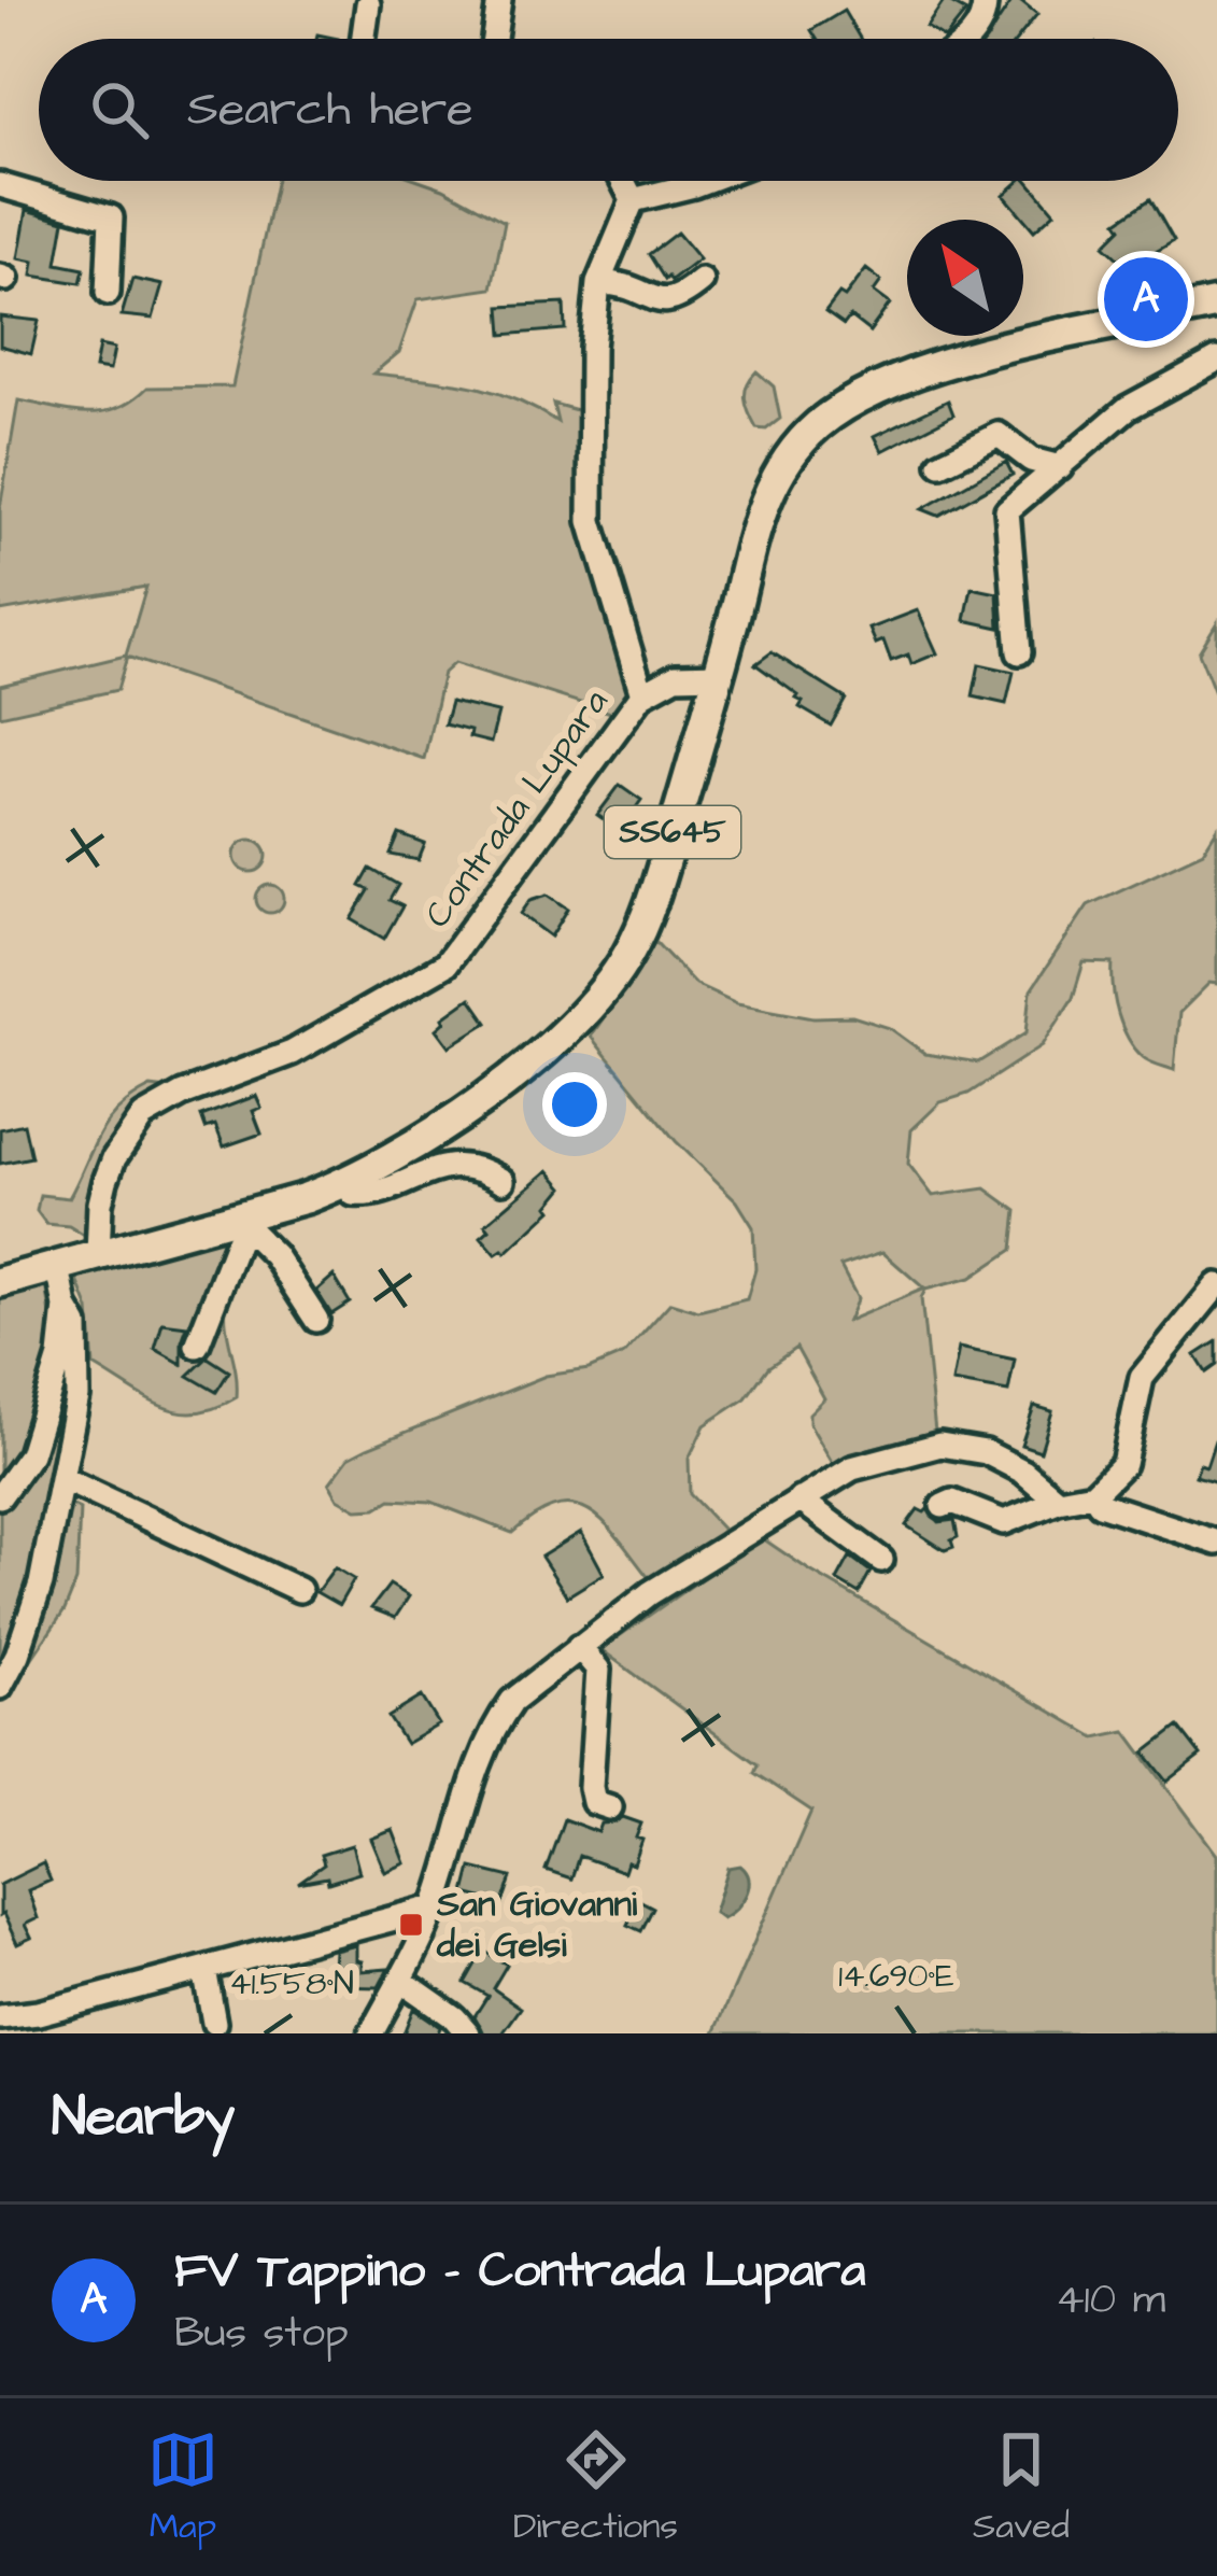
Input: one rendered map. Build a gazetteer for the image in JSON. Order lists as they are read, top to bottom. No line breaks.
{"streets":{"main road":["SS645"],"street":["Contrada Lupara"]},"crossings":[["Contrada Lupara","SS645"]],"places":{"transit":["San Giovanni dei Gelsi"]},"north":"top left","page":{"search":"Search here","pins":"A","heading":"Nearby","list":[{"mark":"A","name":"FV Tappino - Contrada Lupara","note":"Bus stop","value":"410 m"}],"nav":["Map","Directions","Saved"]},"coordinates":["14.690°E","41.558°N"]}
